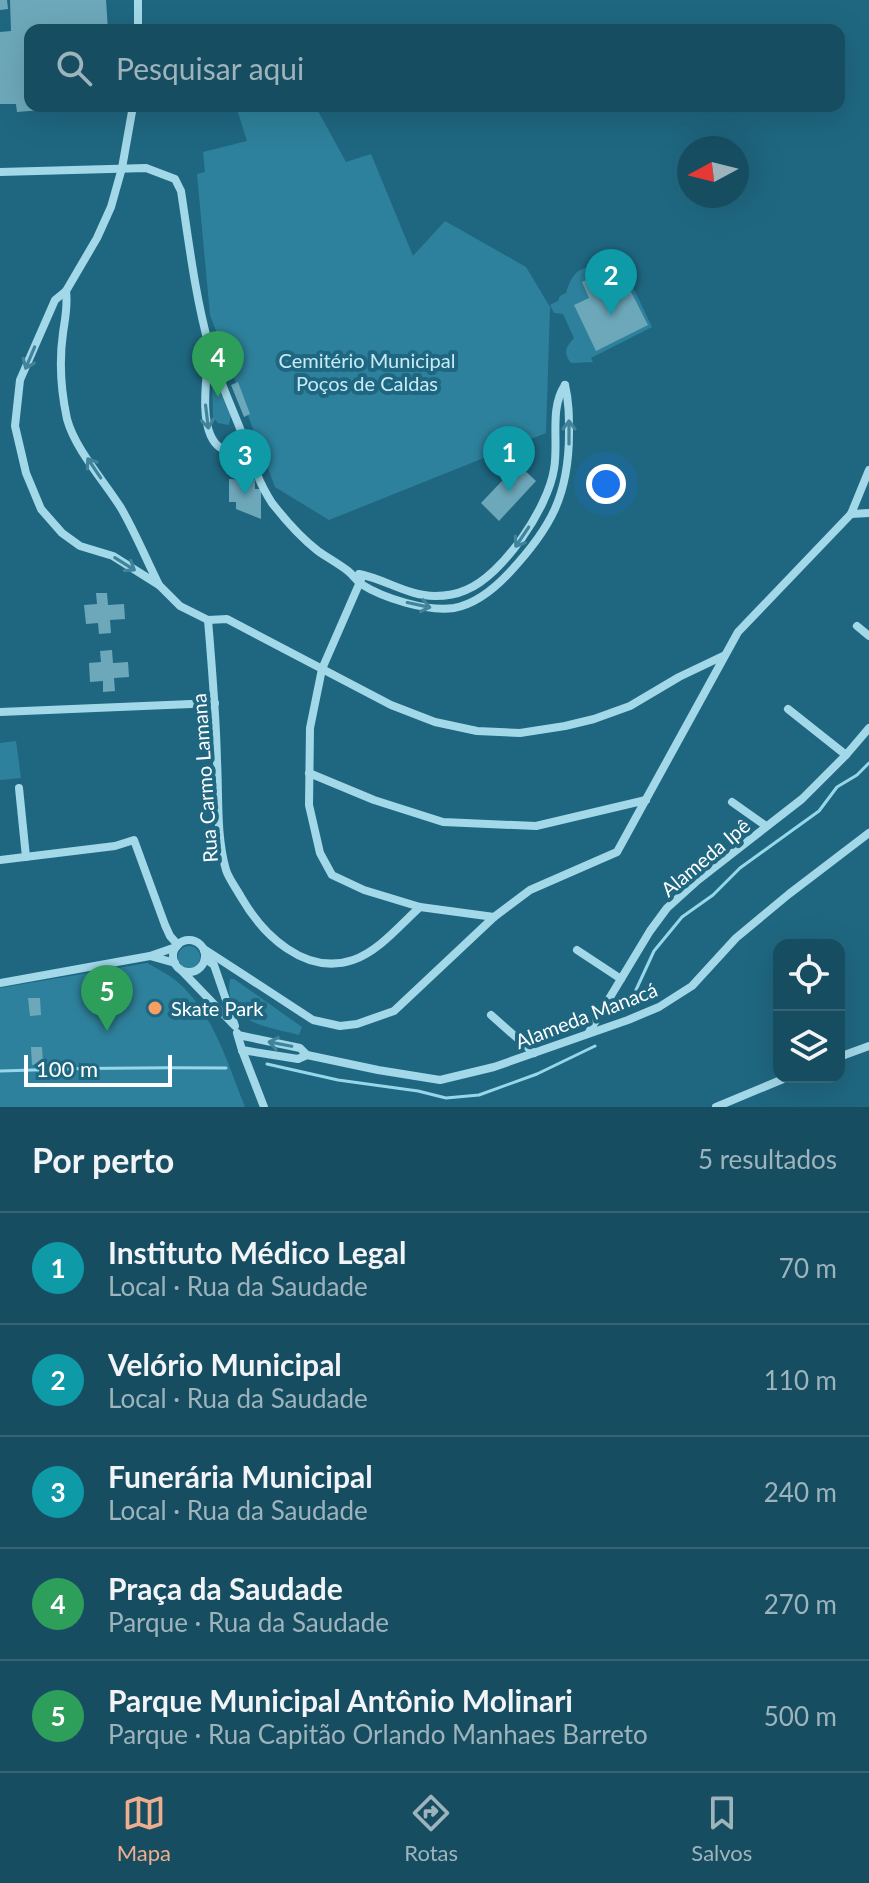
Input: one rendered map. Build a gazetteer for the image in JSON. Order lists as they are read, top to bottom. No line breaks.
{"streets":{"street":["Rua Carmo Lamana","Alameda Ipê","Alameda Manacá"]},"crossings":[["Alameda Ipê","Alameda Manacá"]],"parks":["Cemitério Municipal Poços de Caldas"],"places":["Skate Park"],"scale_bar":"100 m","north":"left","page":{"search":"Pesquisar aqui","pins":["2","4","1","3","5"],"scale":"100 m","heading":["Por perto","5 resultados"],"list":[{"mark":"1","name":"Instituto Médico Legal","note":"Local · Rua da Saudade","value":"70 m"},{"mark":"2","name":"Velório Municipal","note":"Local · Rua da Saudade","value":"110 m"},{"mark":"3","name":"Funerária Municipal","note":"Local · Rua da Saudade","value":"240 m"},{"mark":"4","name":"Praça da Saudade","note":"Parque · Rua da Saudade","value":"270 m"},{"mark":"5","name":"Parque Municipal Antônio Molinari","note":"Parque · Rua Capitão Orlando Manhaes Barreto","value":"500 m"}],"nav":["Mapa","Rotas","Salvos"]}}
